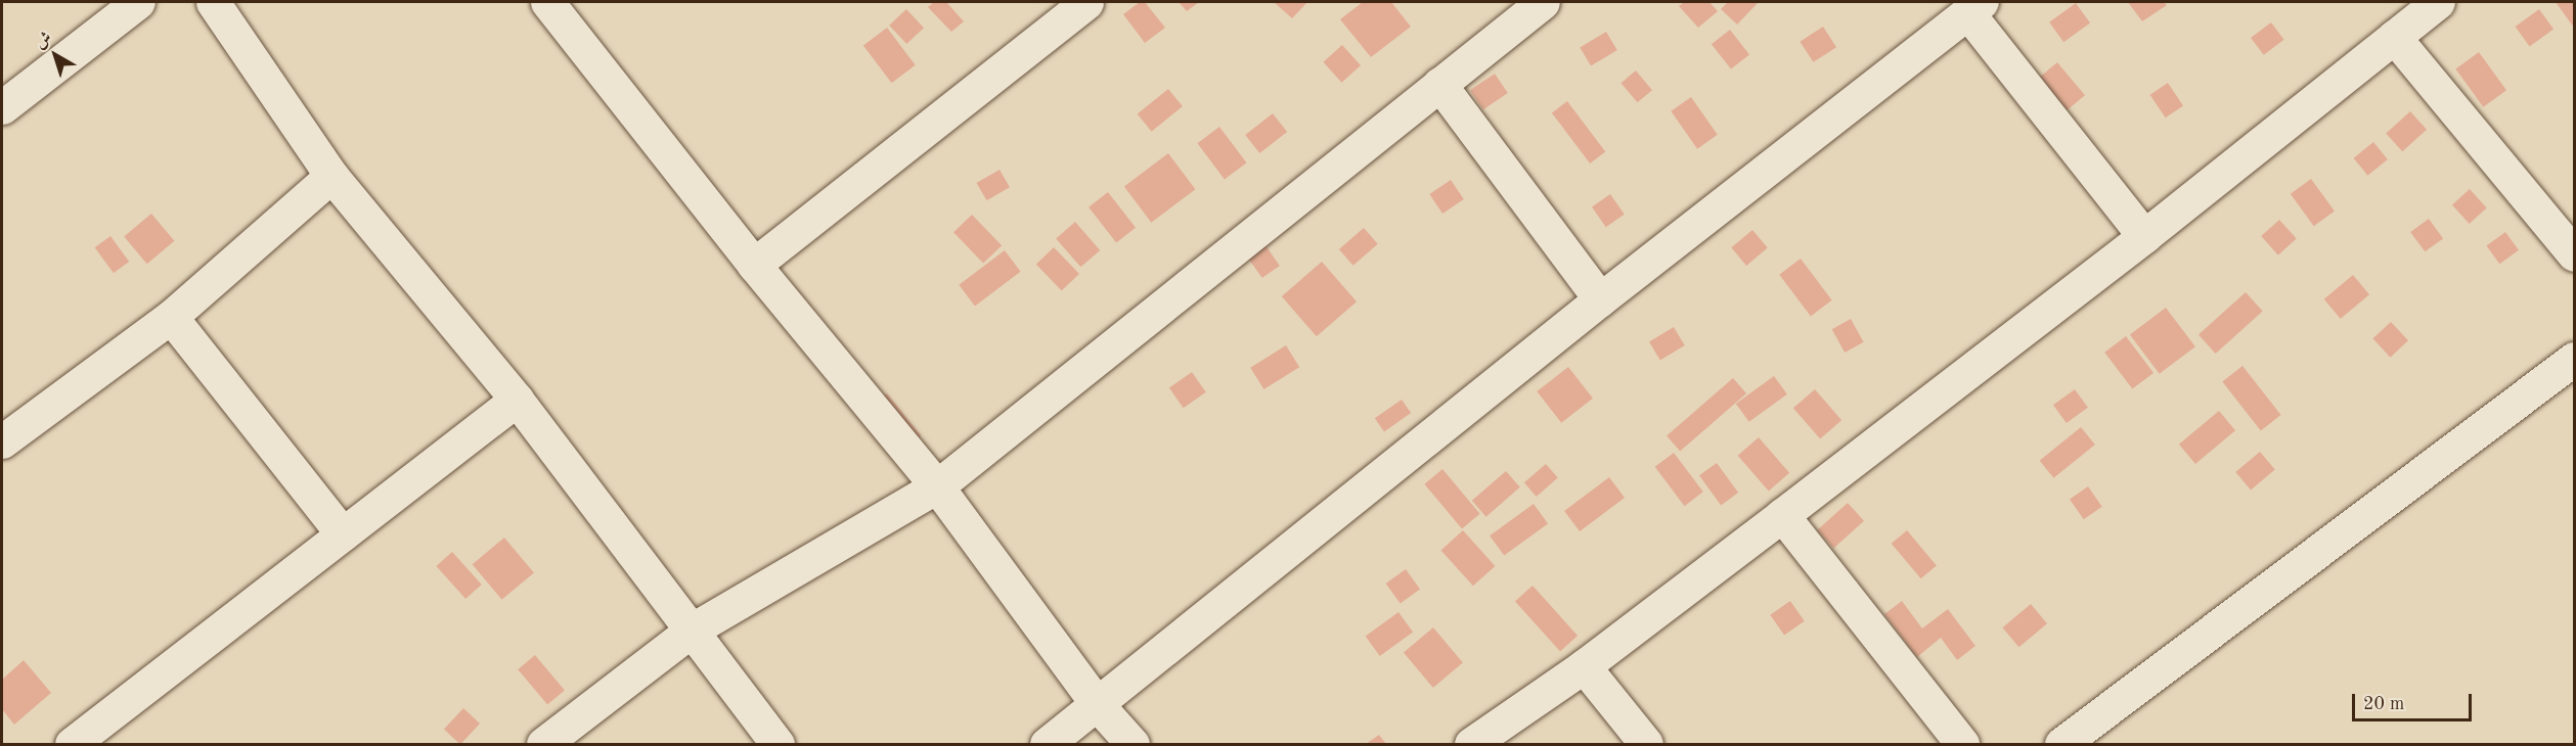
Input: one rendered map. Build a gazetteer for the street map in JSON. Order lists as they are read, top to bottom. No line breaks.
{"scale_bar":"20 m","north":"top left"}
